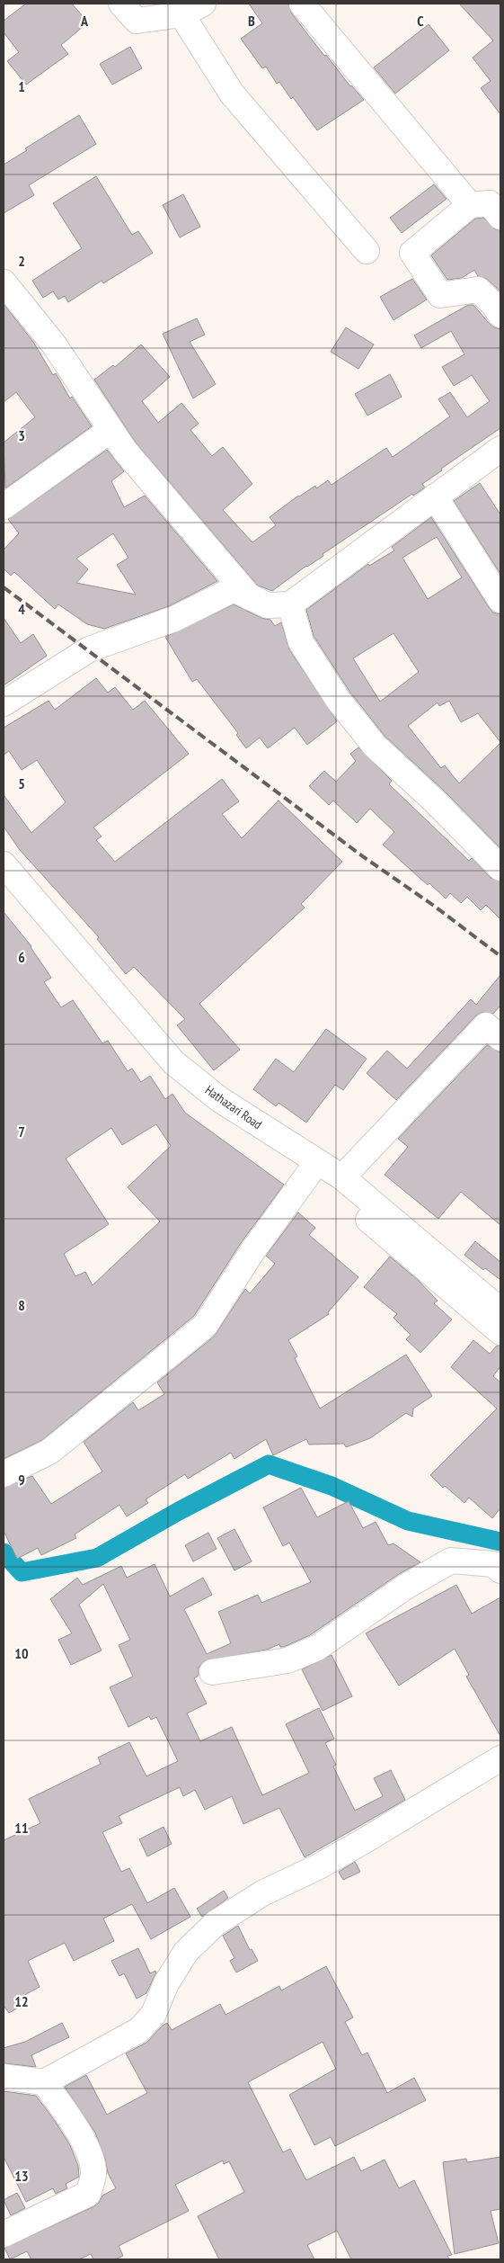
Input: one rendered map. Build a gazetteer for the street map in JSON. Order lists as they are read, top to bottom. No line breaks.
{"streets":{"main road":["Hathazari Road"]},"grid":{"columns":["A","B","C"],"rows":["1","2","3","4","5","6","7","8","9","10","11","12","13"]}}
